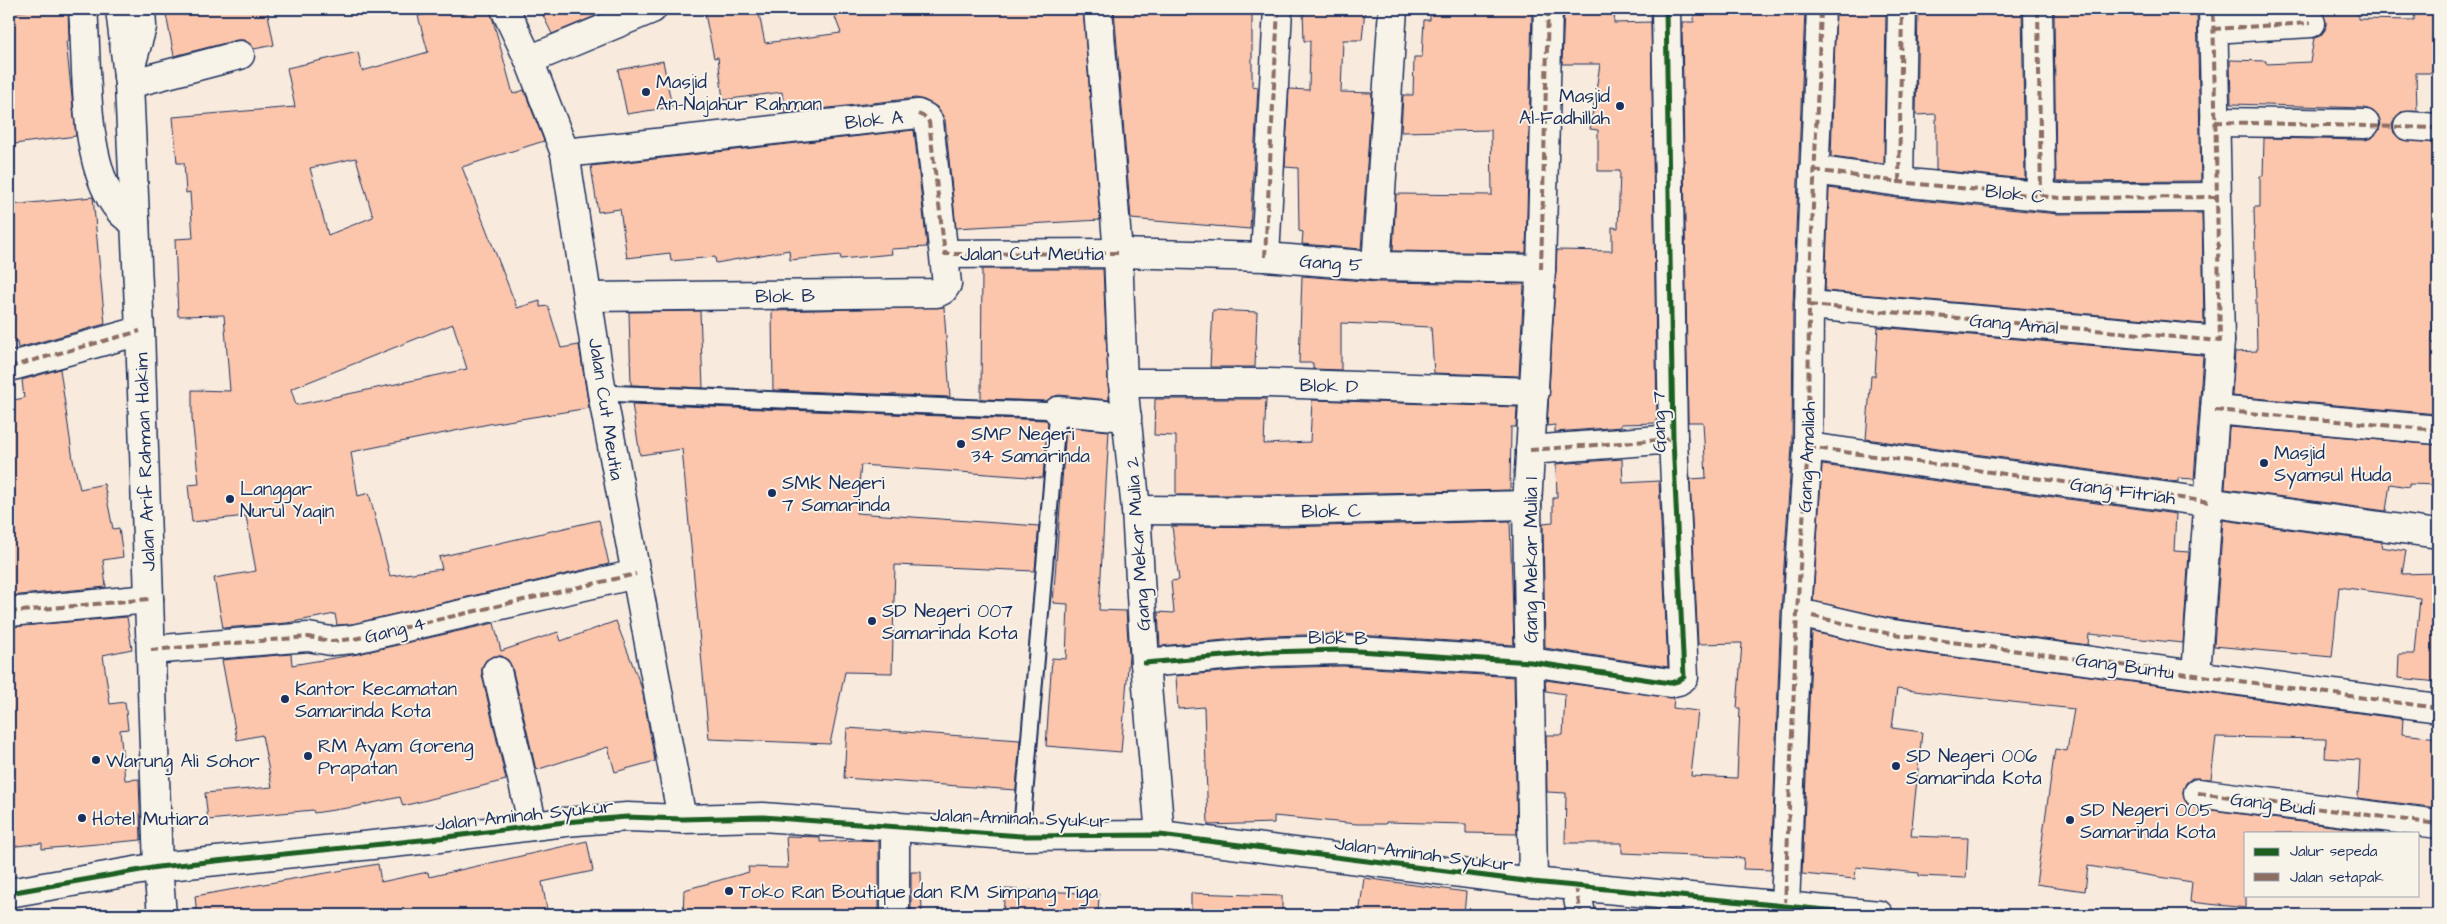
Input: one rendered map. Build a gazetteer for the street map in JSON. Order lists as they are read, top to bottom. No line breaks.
{"streets":{"street":["Blok A","Blok C","Jalan Cut Meutia","Gang 5","Blok B","Gang Amal","Blok D","Gang 7","Gang Amaliah","Jalan Arif Rahman Hakim","Gang Fitriah","Gang Mekar Mulia 2","Gang Mekar Mulia 1","Gang 4","Gang Buntu","Gang Budi","Jalan Aminah Syukur"]},"crossings":[["Blok A","Jalan Cut Meutia"],["Blok A","Blok B"],["Blok C","Gang Amaliah"],["Blok C","Gang Mekar Mulia 2"],["Blok C","Gang Mekar Mulia 1"],["Jalan Cut Meutia","Gang 5"],["Jalan Cut Meutia","Blok B"],["Jalan Cut Meutia","Gang Mekar Mulia 2"],["Jalan Cut Meutia","Gang 4"],["Jalan Cut Meutia","Jalan Aminah Syukur"],["Gang 5","Gang Mekar Mulia 2"],["Blok B","Gang 7"],["Blok B","Gang Mekar Mulia 2"],["Blok B","Gang Mekar Mulia 1"],["Gang Amal","Gang Amaliah"],["Blok D","Gang Mekar Mulia 2"],["Blok D","Gang Mekar Mulia 1"],["Gang 7","Gang Mekar Mulia 1"],["Gang Amaliah","Gang Fitriah"],["Gang Amaliah","Jalan Aminah Syukur"],["Jalan Arif Rahman Hakim","Gang 4"],["Jalan Arif Rahman Hakim","Jalan Aminah Syukur"],["Gang Mekar Mulia 2","Jalan Aminah Syukur"],["Gang Mekar Mulia 1","Jalan Aminah Syukur"]],"places":["Masjid An-Najahur Rahman","Masjid Al-Fadhillah","SMP Negeri 34 Samarinda","Masjid Syamsul Huda","SMK Negeri 7 Samarinda","Langgar Nurul Yaqin","SD Negeri 007 Samarinda Kota","Kantor Kecamatan Samarinda Kota","RM Ayam Goreng Prapatan","Warung Ali Sohor","SD Negeri 006 Samarinda Kota","Hotel Mutiara","SD Negeri 005 Samarinda Kota","Toko Ran Boutique dan RM Simpang Tiga"],"legend":["Jalur sepeda","Jalan setapak"]}
